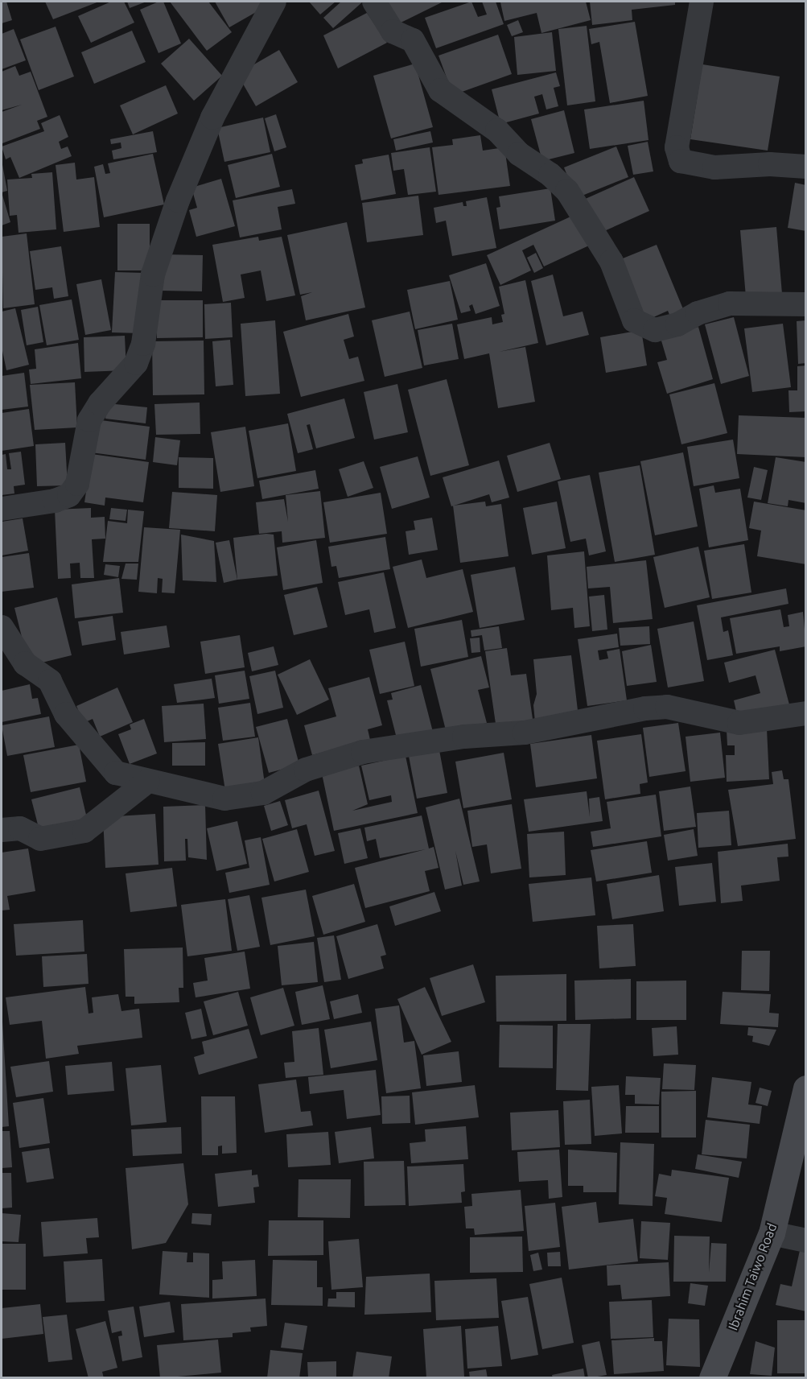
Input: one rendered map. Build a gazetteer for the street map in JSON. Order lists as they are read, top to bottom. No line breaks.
{"streets":{"main road":["Ibrahim Taiwo Road"]}}
